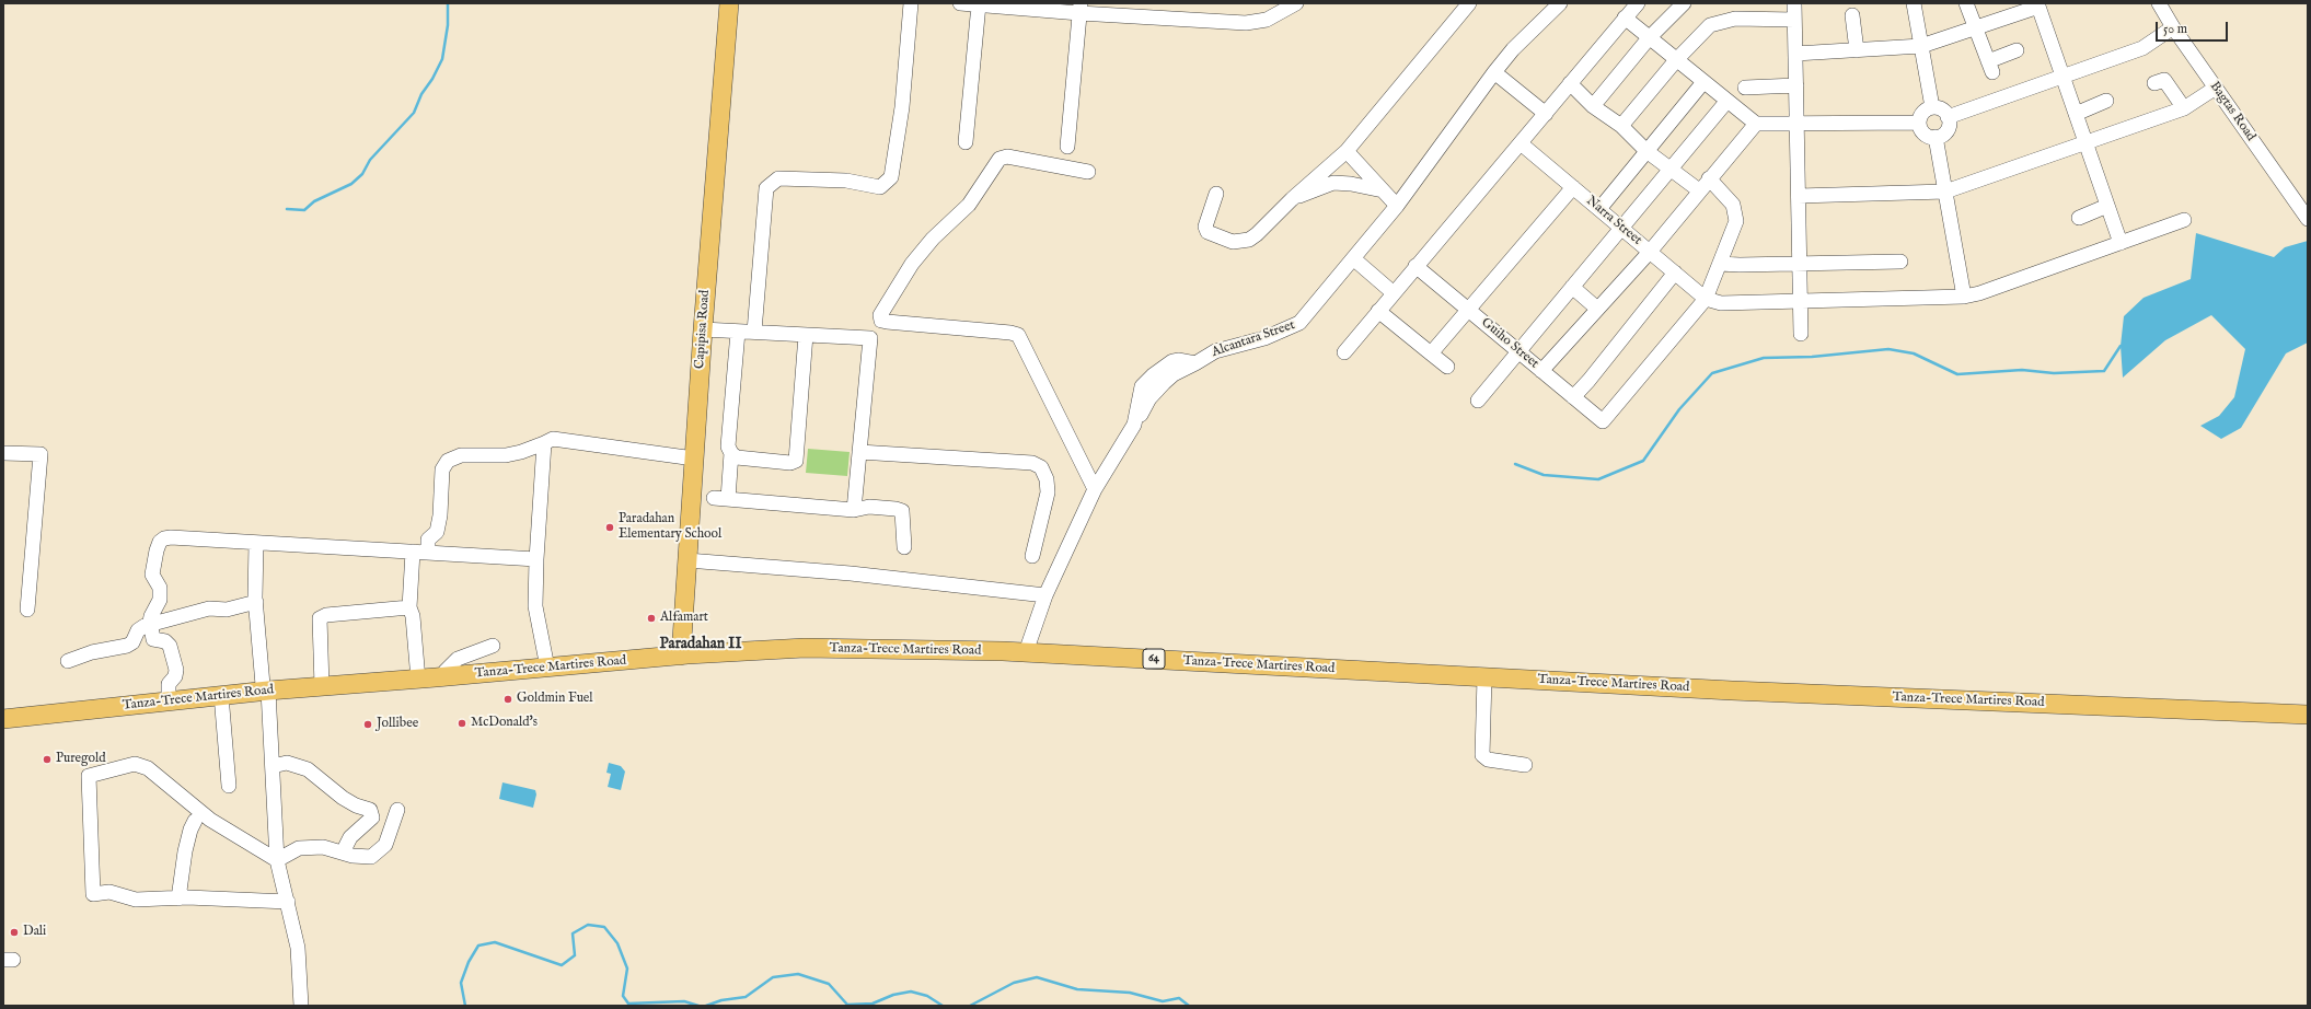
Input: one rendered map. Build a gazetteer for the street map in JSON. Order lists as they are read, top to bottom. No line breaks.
{"streets":{"main road":["Capipisa Road","Tanza-Trece Martires Road","64"],"street":["Bagtas Road","Narra Street","Alcantara Street","Guiho Street"]},"crossings":[["Narra Street","Guiho Street"],["Capipisa Road","Tanza-Trece Martires Road"],["Alcantara Street","Tanza-Trece Martires Road"]],"districts":["Paradahan II"],"places":["Paradahan Elementary School","Alfamart","Goldmin Fuel","McDonald's","Jollibee","Puregold","Dali"],"scale_bar":"50 m"}
